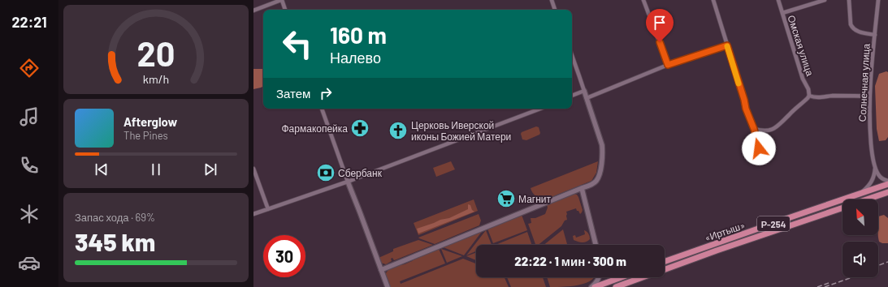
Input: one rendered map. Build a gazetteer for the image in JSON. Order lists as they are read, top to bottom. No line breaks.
{"streets":{"main road":["Р-254","«Иртыш»"],"street":["Омская улица","Солнечная улица"]},"places":{"pharmacy":["Фармакопейка"],"church":["Церковь Иверской иконы Божией Матери"],"bank":["Сбербанк"],"supermarket":["Магнит"]},"north":"top left","page":{"tabs":"22:21","turn":["160 m","Налево"],"then":"Затем","song":["Afterglow","The Pines"],"tile":["Запас хода · 69%","345 km"],"limit":"30","trip":"22:22 · 1 мин · 300 m","gauge":["20","km/h"]}}
